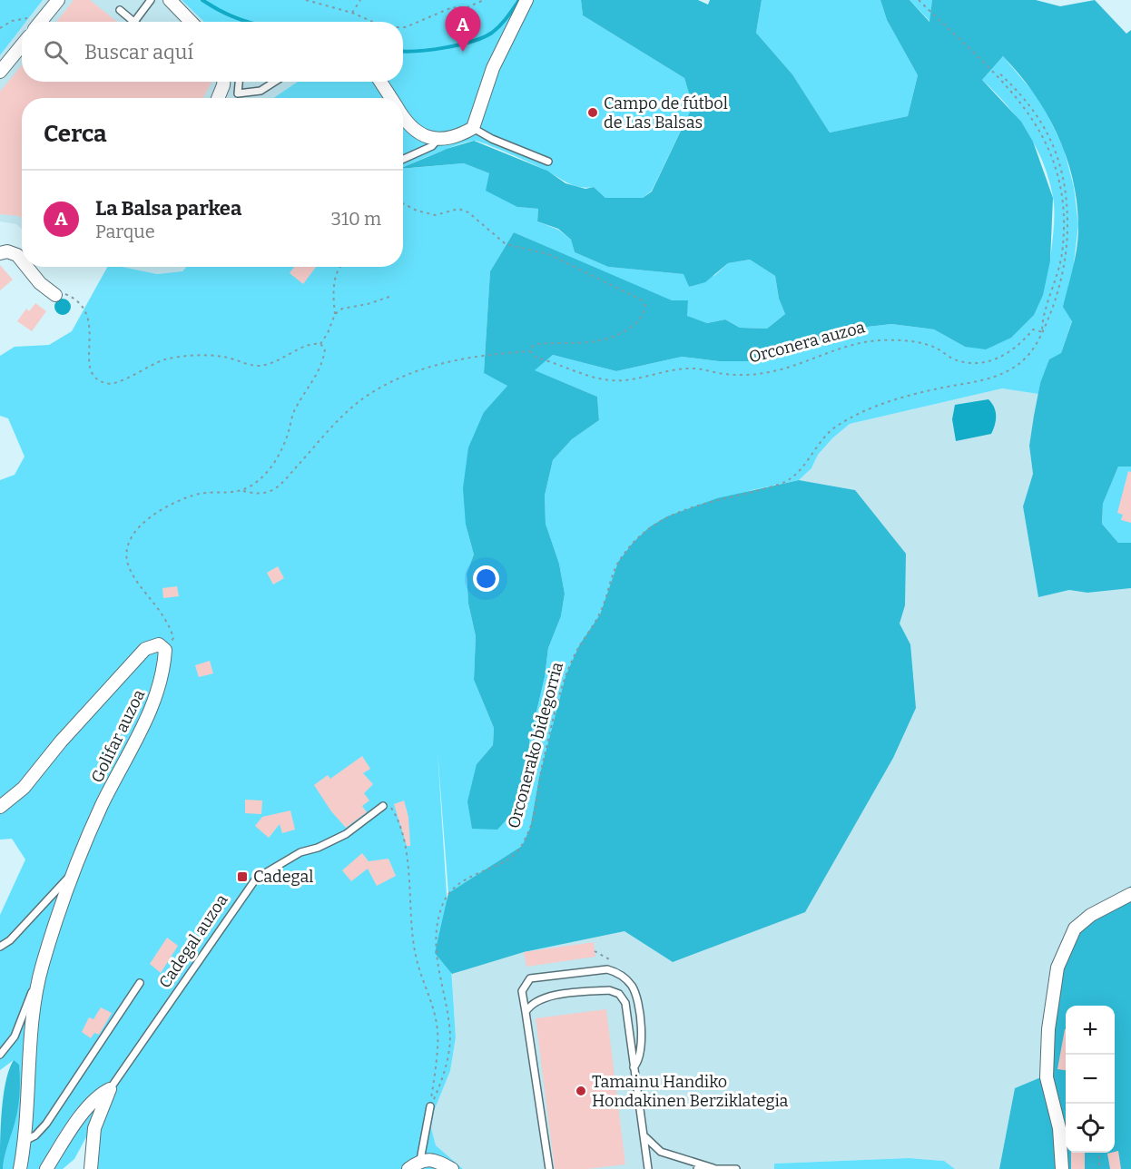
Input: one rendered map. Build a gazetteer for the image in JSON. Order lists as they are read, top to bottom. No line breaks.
{"streets":{"street":["Golifar auzoa","Cadegal auzoa"],"path":["Orconera auzoa","Orconerako bidegorria"]},"crossings":[["Orconera auzoa","Orconerako bidegorria"]],"places":{"other":["Campo de fútbol de Las Balsas","Tamainu Handiko Hondakinen Berziklategia"],"transit":["Cadegal"]},"page":{"pins":"A","search":"Buscar aquí","heading":"Cerca","list":[{"mark":"A","name":"La Balsa parkea","note":"Parque","value":"310 m"}],"map_buttons":["+","−"]}}
